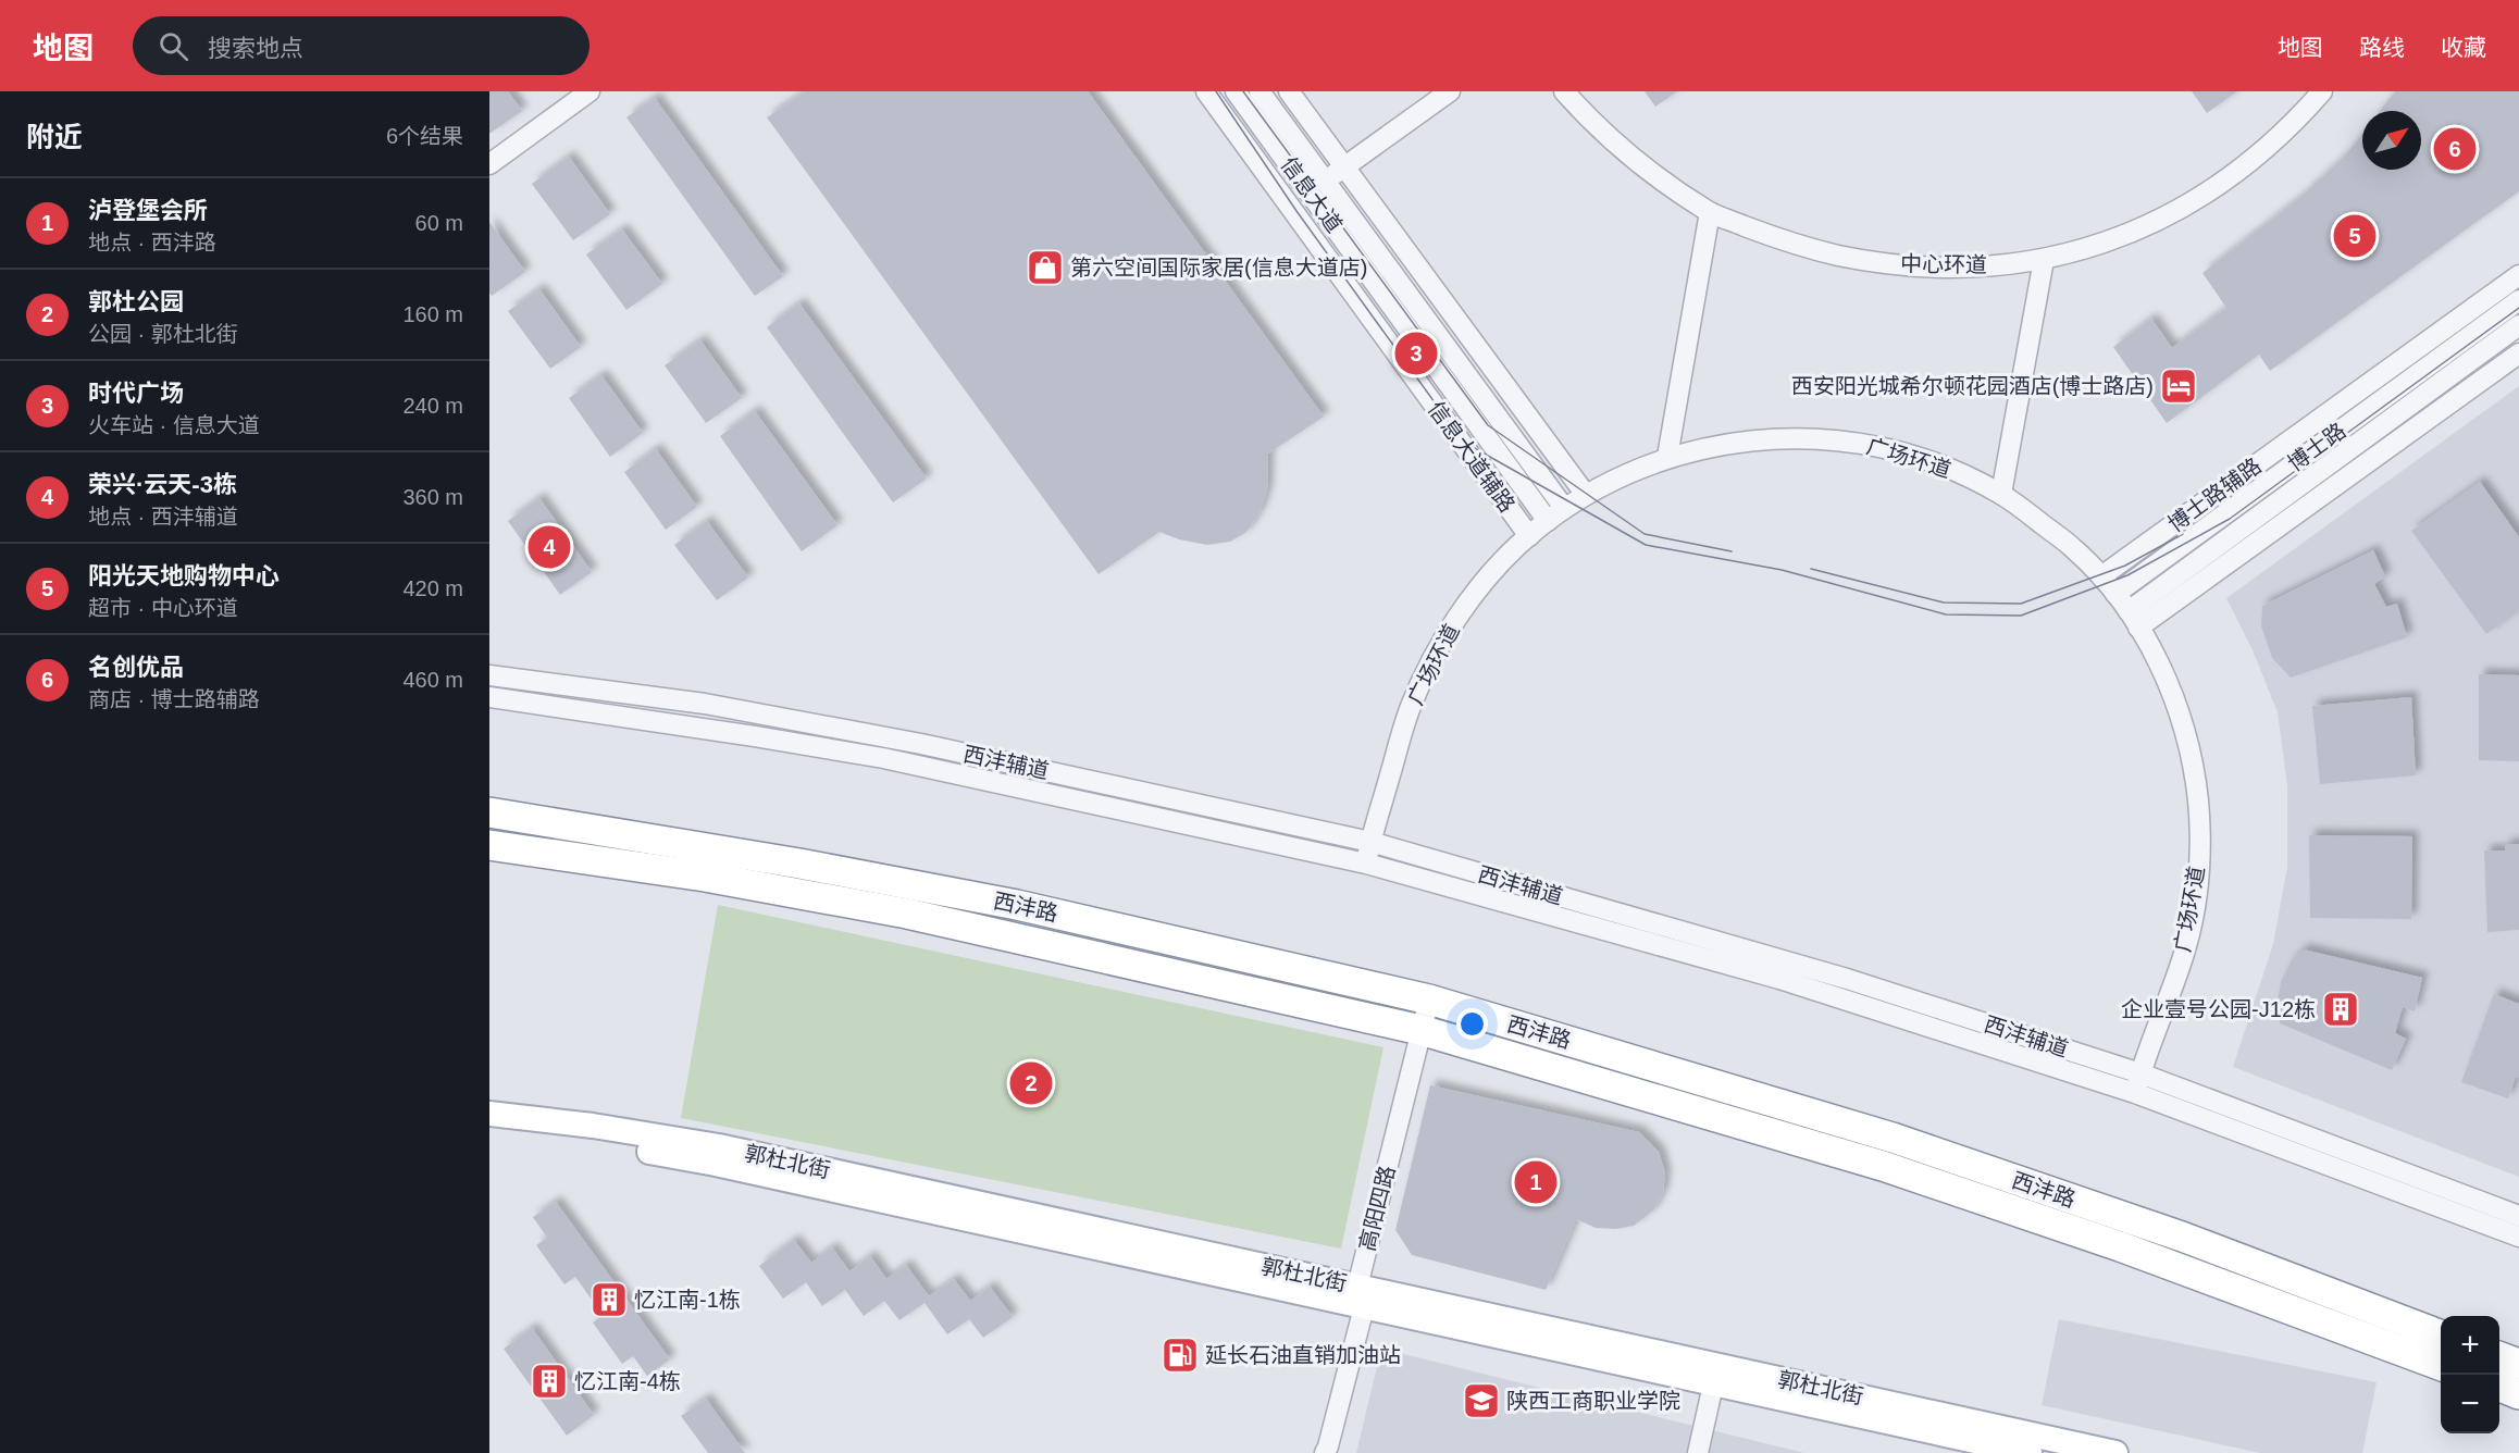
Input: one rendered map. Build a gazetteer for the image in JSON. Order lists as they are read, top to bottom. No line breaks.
{"streets":{"highway":["西沣路"],"main road":["郭杜北街"],"street":["信息大道","中心环道","博士路","信息大道辅路","广场环道","博士路辅路","西沣辅道","高阳四路"]},"crossings":[["信息大道","广场环道"],["博士路","广场环道"],["信息大道辅路","广场环道"],["广场环道","博士路辅路"],["广场环道","西沣辅道"],["西沣路","高阳四路"],["郭杜北街","高阳四路"]],"places":{"shop":["第六空间国际家居(信息大道店)"],"hotel":["西安阳光城希尔顿花园酒店(博士路店)"],"building":["企业壹号公园-J12栋","忆江南-1栋","忆江南-4栋"],"fuel station":["延长石油直销加油站"],"school or university":["陕西工商职业学院"]},"north":"top right","page":{"header":"地图","search":"搜索地点","nav":["地图","路线","收藏"],"heading":["附近","6个结果"],"pins":["6","5","3","4","2","1"],"list":[{"mark":"1","name":"泸登堡会所","note":"地点 · 西沣路","value":"60 m"},{"mark":"2","name":"郭杜公园","note":"公园 · 郭杜北街","value":"160 m"},{"mark":"3","name":"时代广场","note":"火车站 · 信息大道","value":"240 m"},{"mark":"4","name":"荣兴·云天-3栋","note":"地点 · 西沣辅道","value":"360 m"},{"mark":"5","name":"阳光天地购物中心","note":"超市 · 中心环道","value":"420 m"},{"mark":"6","name":"名创优品","note":"商店 · 博士路辅路","value":"460 m"}],"map_buttons":["+","−"]}}
